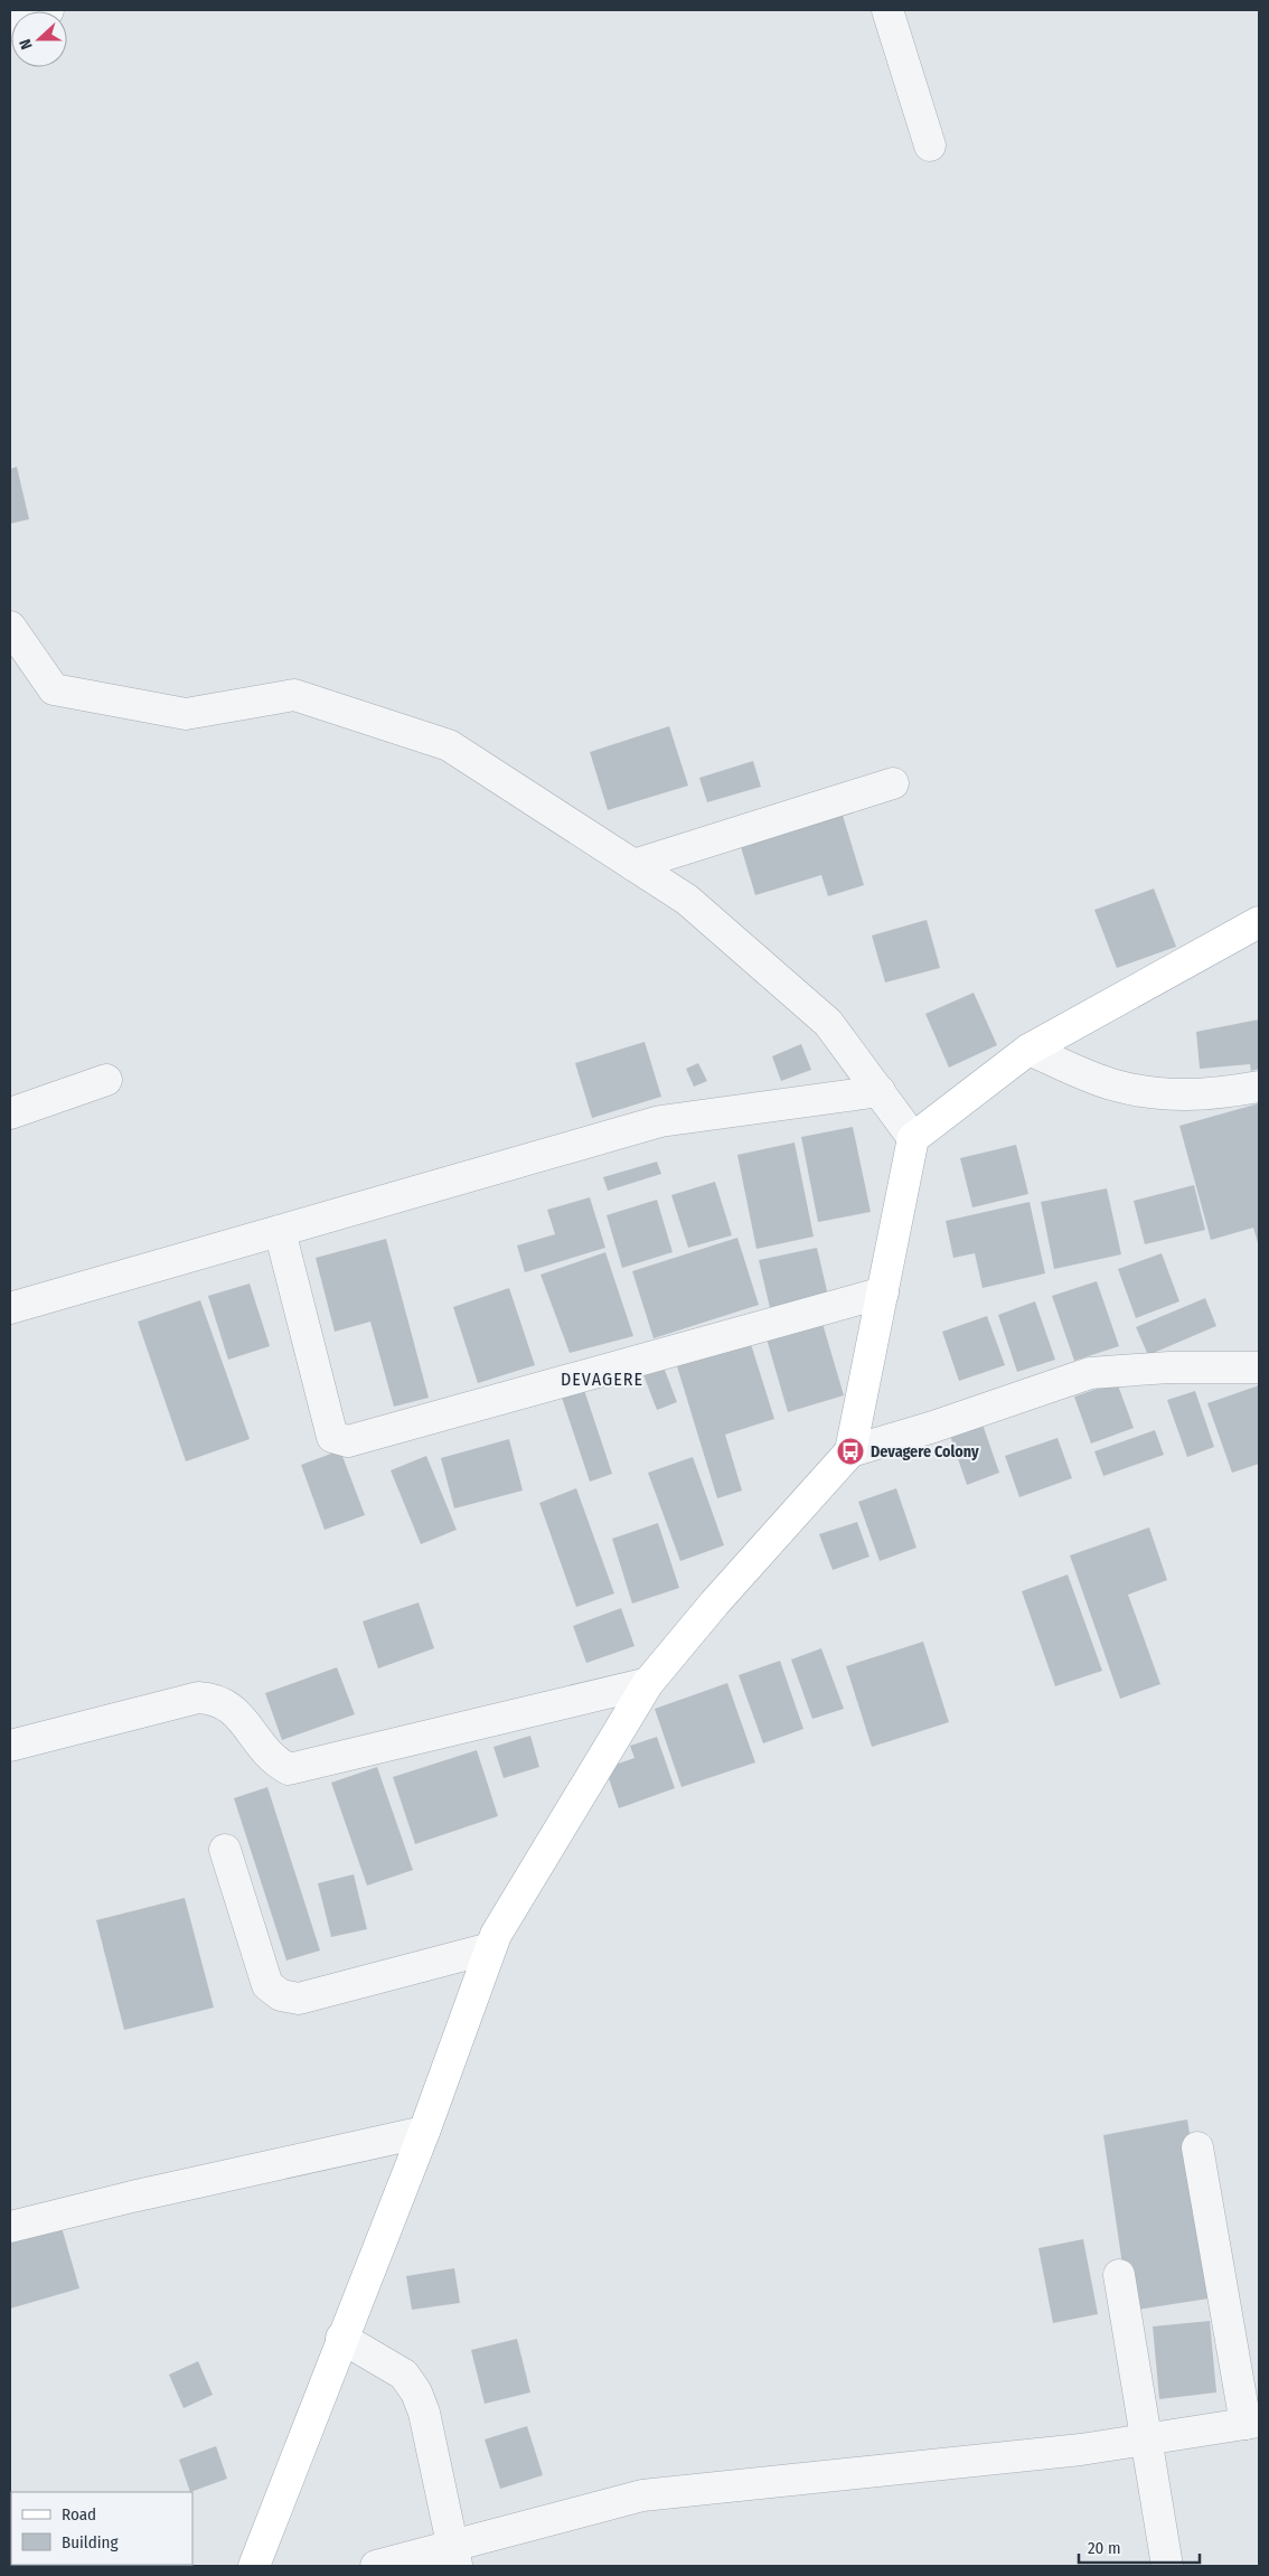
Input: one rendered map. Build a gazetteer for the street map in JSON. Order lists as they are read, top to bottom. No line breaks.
{"districts":["DEVAGERE"],"places":{"bus stop":["Devagere Colony"]},"legend":["Road","Building"],"scale_bar":"20 m","north":"left"}
